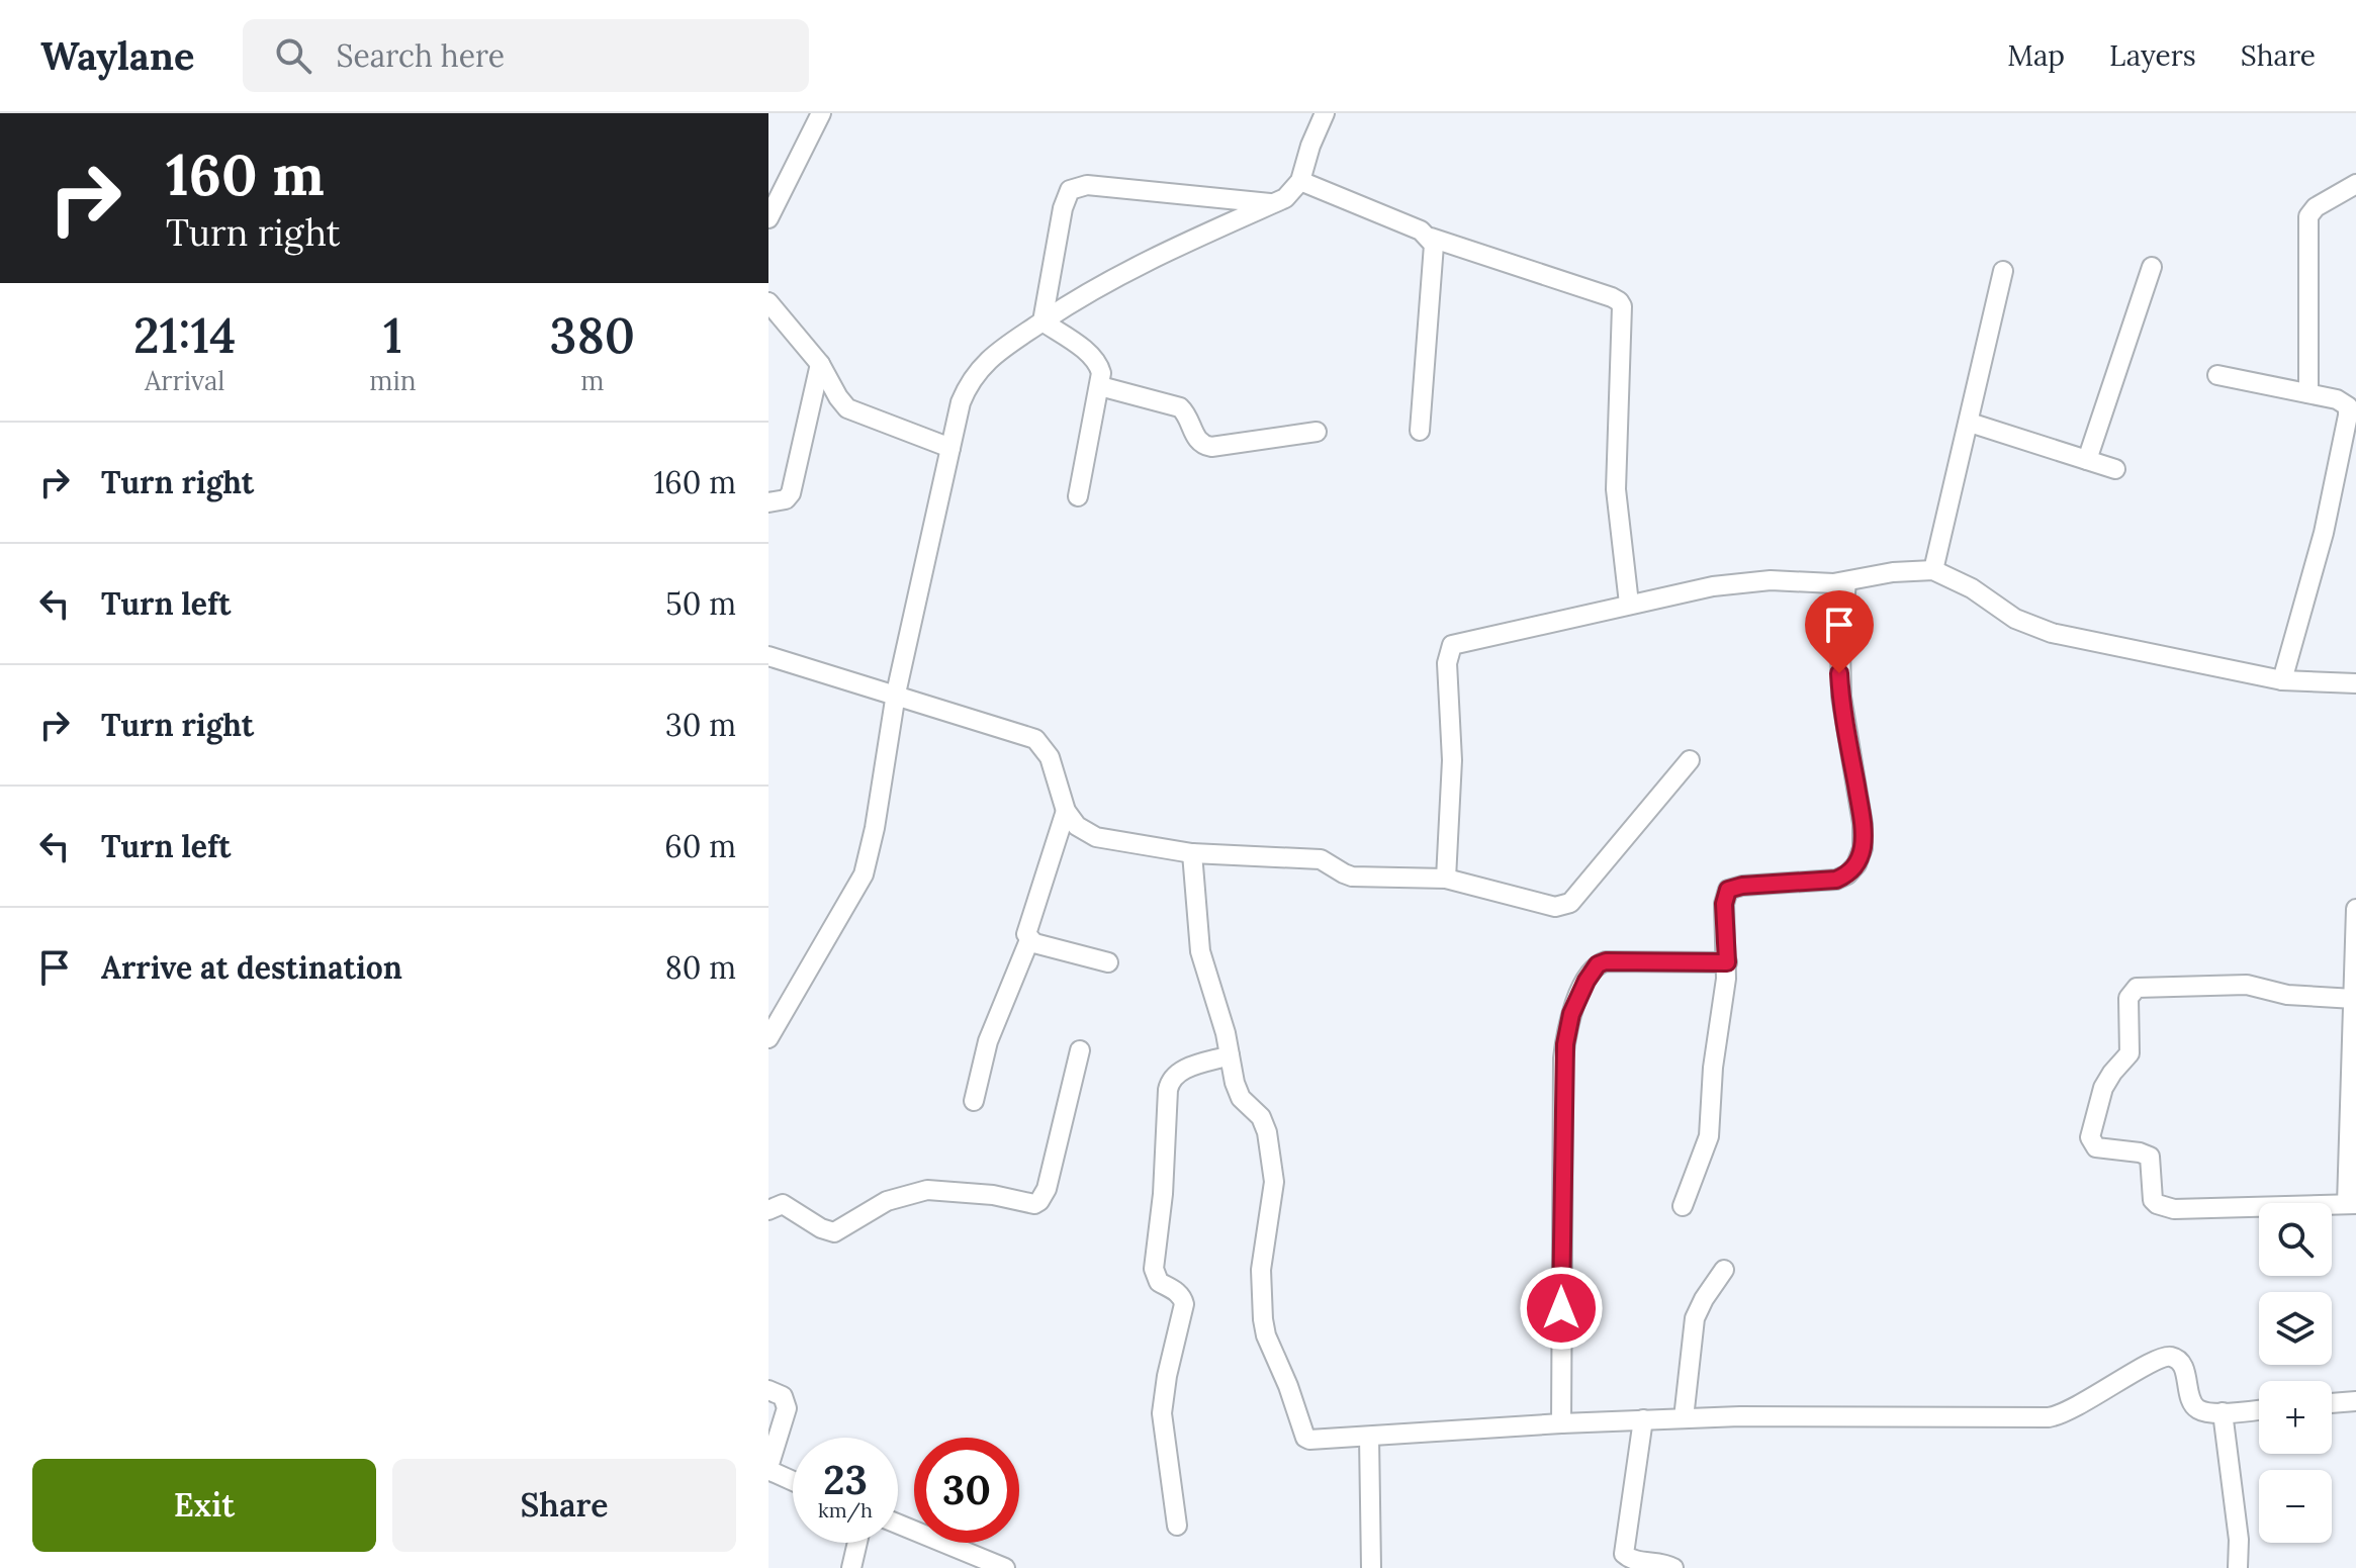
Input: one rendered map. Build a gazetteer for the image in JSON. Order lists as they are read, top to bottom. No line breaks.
{"page":{"header":"Waylane","search":"Search here","nav":["Map","Layers","Share"],"turn":["160 m","Turn right"],"eta":["21:14","Arrival","1","min","380","m"],"list":[{"name":"Turn right","value":"160 m"},{"name":"Turn left","value":"50 m"},{"name":"Turn right","value":"30 m"},{"name":"Turn left","value":"60 m"},{"name":"Arrive at destination","value":"80 m"}],"map_buttons":["+","−"],"speed":"23 km/h","limit":"30","buttons":["Exit","Share"]}}
